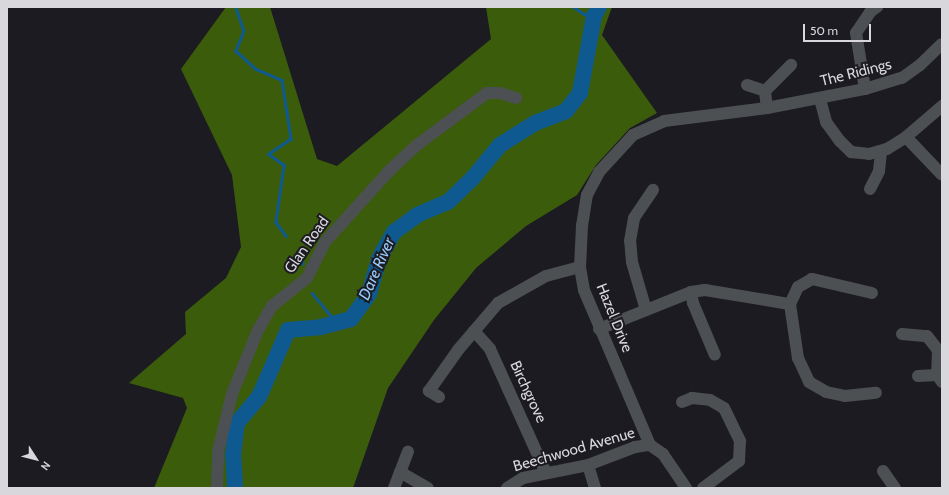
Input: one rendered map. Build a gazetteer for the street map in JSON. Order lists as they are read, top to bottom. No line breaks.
{"streets":{"street":["The Ridings","Glan Road","Hazel Drive","Birchgrove","Beechwood Avenue"]},"crossings":[["The Ridings","Hazel Drive"],["Hazel Drive","Beechwood Avenue"],["Birchgrove","Beechwood Avenue"]],"water":["Dare River"],"scale_bar":"50 m","north":"bottom right"}
